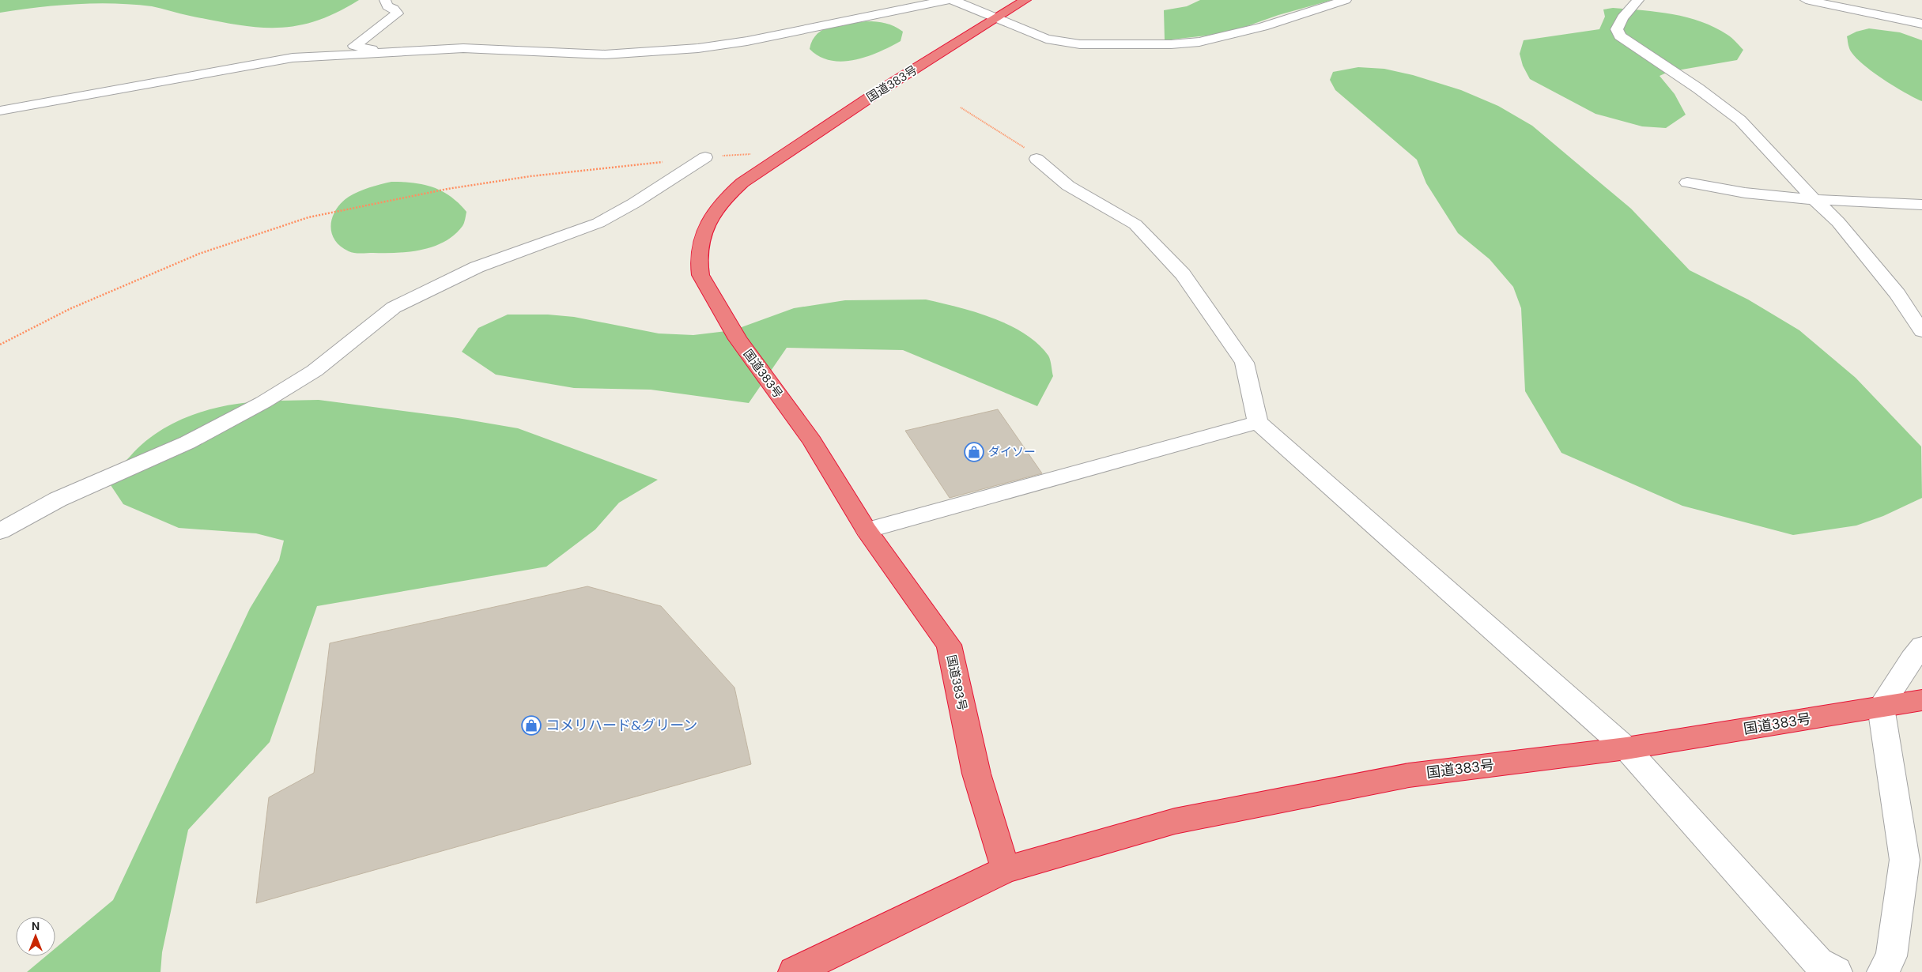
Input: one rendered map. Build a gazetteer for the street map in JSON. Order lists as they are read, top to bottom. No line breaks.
{"streets":{"highway":["国道383号"]},"places":{"shop":["ダイソー","コメリハード&グリーン"]},"north":"top"}
